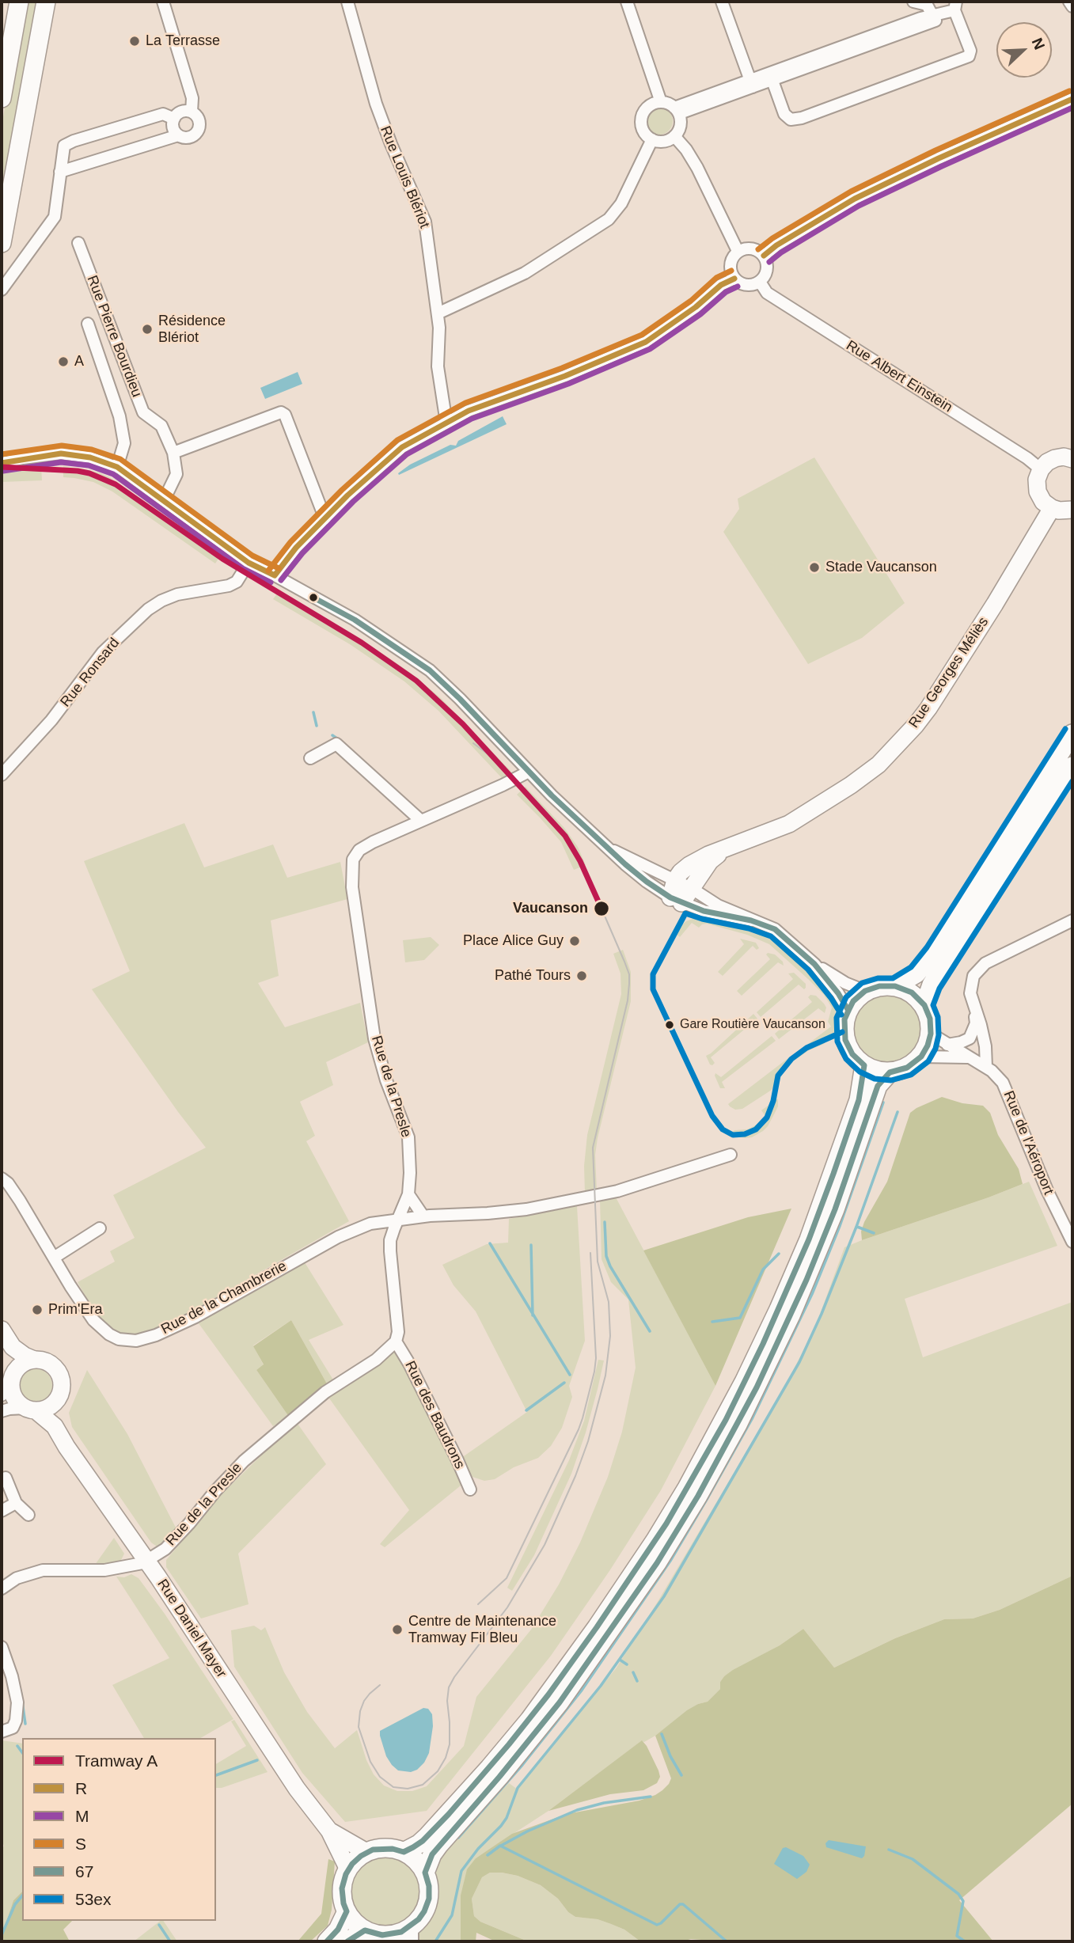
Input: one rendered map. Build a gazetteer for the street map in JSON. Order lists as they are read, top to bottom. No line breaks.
{"streets":{"main road":["Rue Georges Méliès","Rue Daniel Mayer"],"street":["Rue Louis Blériot","Rue Pierre Bourdieu","Rue Albert Einstein","Rue Ronsard","Rue de la Presle","Rue de l'Aéroport","Rue de la Chambrerie","Rue des Baudrons"]},"crossings":[["Rue de la Presle","Rue de la Chambrerie"],["Rue de la Presle","Rue des Baudrons"],["Rue de la Presle","Rue Daniel Mayer"]],"places":["La Terrasse","Résidence Blériot","A","Stade Vaucanson","Vaucanson","Place Alice Guy","Pathé Tours","Gare Routière Vaucanson","Prim'Era","Centre de Maintenance Tramway Fil Bleu"],"lines":["transit line S","transit line R","transit line M","tram line A","transit line 67","transit line 53ex"],"legend":["Tramway A","R","M","S","67","53ex"],"north":"top right"}
